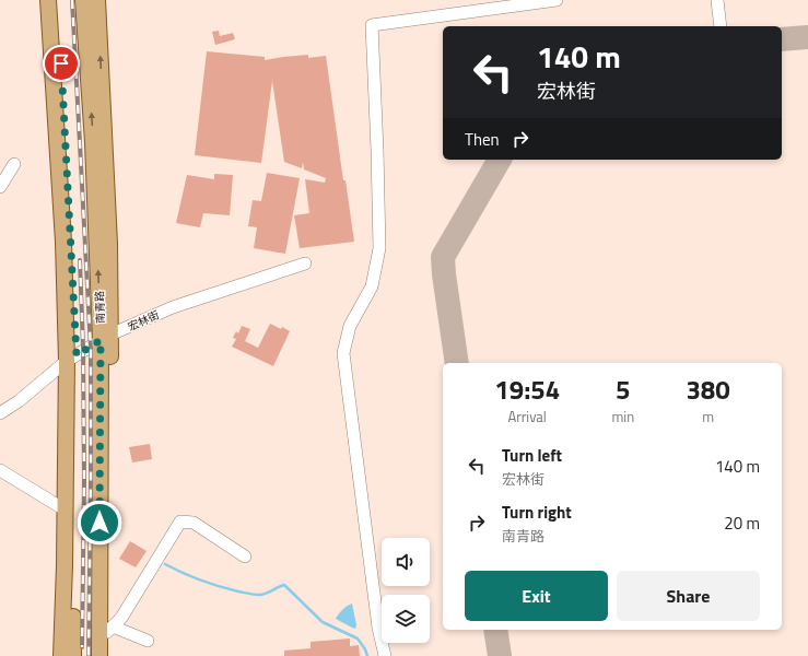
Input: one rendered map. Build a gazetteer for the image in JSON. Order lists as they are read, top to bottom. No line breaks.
{"streets":{"main road":["南青路"],"street":["宏林街"]},"crossings":[["南青路","宏林街"]],"page":{"turn":["140 m","宏林街"],"then":"Then","eta":["19:54","Arrival","5","min","380","m"],"list":[{"name":"Turn left","note":"宏林街","value":"140 m"},{"name":"Turn right","note":"南青路","value":"20 m"}],"buttons":["Exit","Share"]}}
